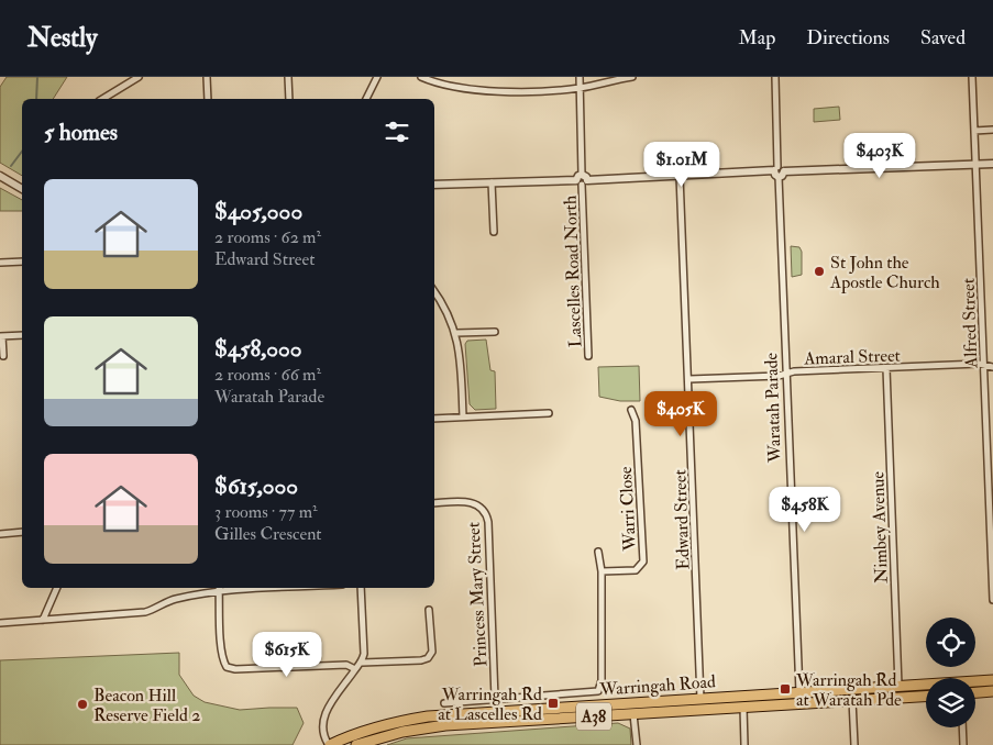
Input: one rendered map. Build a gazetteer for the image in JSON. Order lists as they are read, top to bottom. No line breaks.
{"streets":{"highway":["Waratah Parade","Warringah Road","A38"],"street":["Lascelles Road North","Alfred Street","Amaral Street","Warri Close","Edward Street","Nimbey Avenue","Princess Mary Street"]},"crossings":[["Alfred Street","Amaral Street"],["Amaral Street","Waratah Parade"],["Amaral Street","Edward Street"],["Amaral Street","Nimbey Avenue"],["Waratah Parade","Warringah Road"],["Warri Close","Warringah Road"],["Edward Street","Warringah Road"],["Nimbey Avenue","Warringah Road"],["Princess Mary Street","Warringah Road"]],"places":{"other":["St John the Apostle Church","Beacon Hill Reserve Field 2"],"transit":["Warringah Rd at Waratah Pde","Warringah Rd at Lascelles Rd"]},"page":{"header":"Nestly","nav":["Map","Directions","Saved"],"heading":"5 homes","price":["$403K","$1.01M","$405K","$458K","$615K"],"list":[{"name":"$405,000","note":"2 rooms · 62 m² · Edward Street"},{"name":"$458,000","note":"2 rooms · 66 m² · Waratah Parade"},{"name":"$615,000","note":"3 rooms · 77 m² · Gilles Crescent"}]}}
